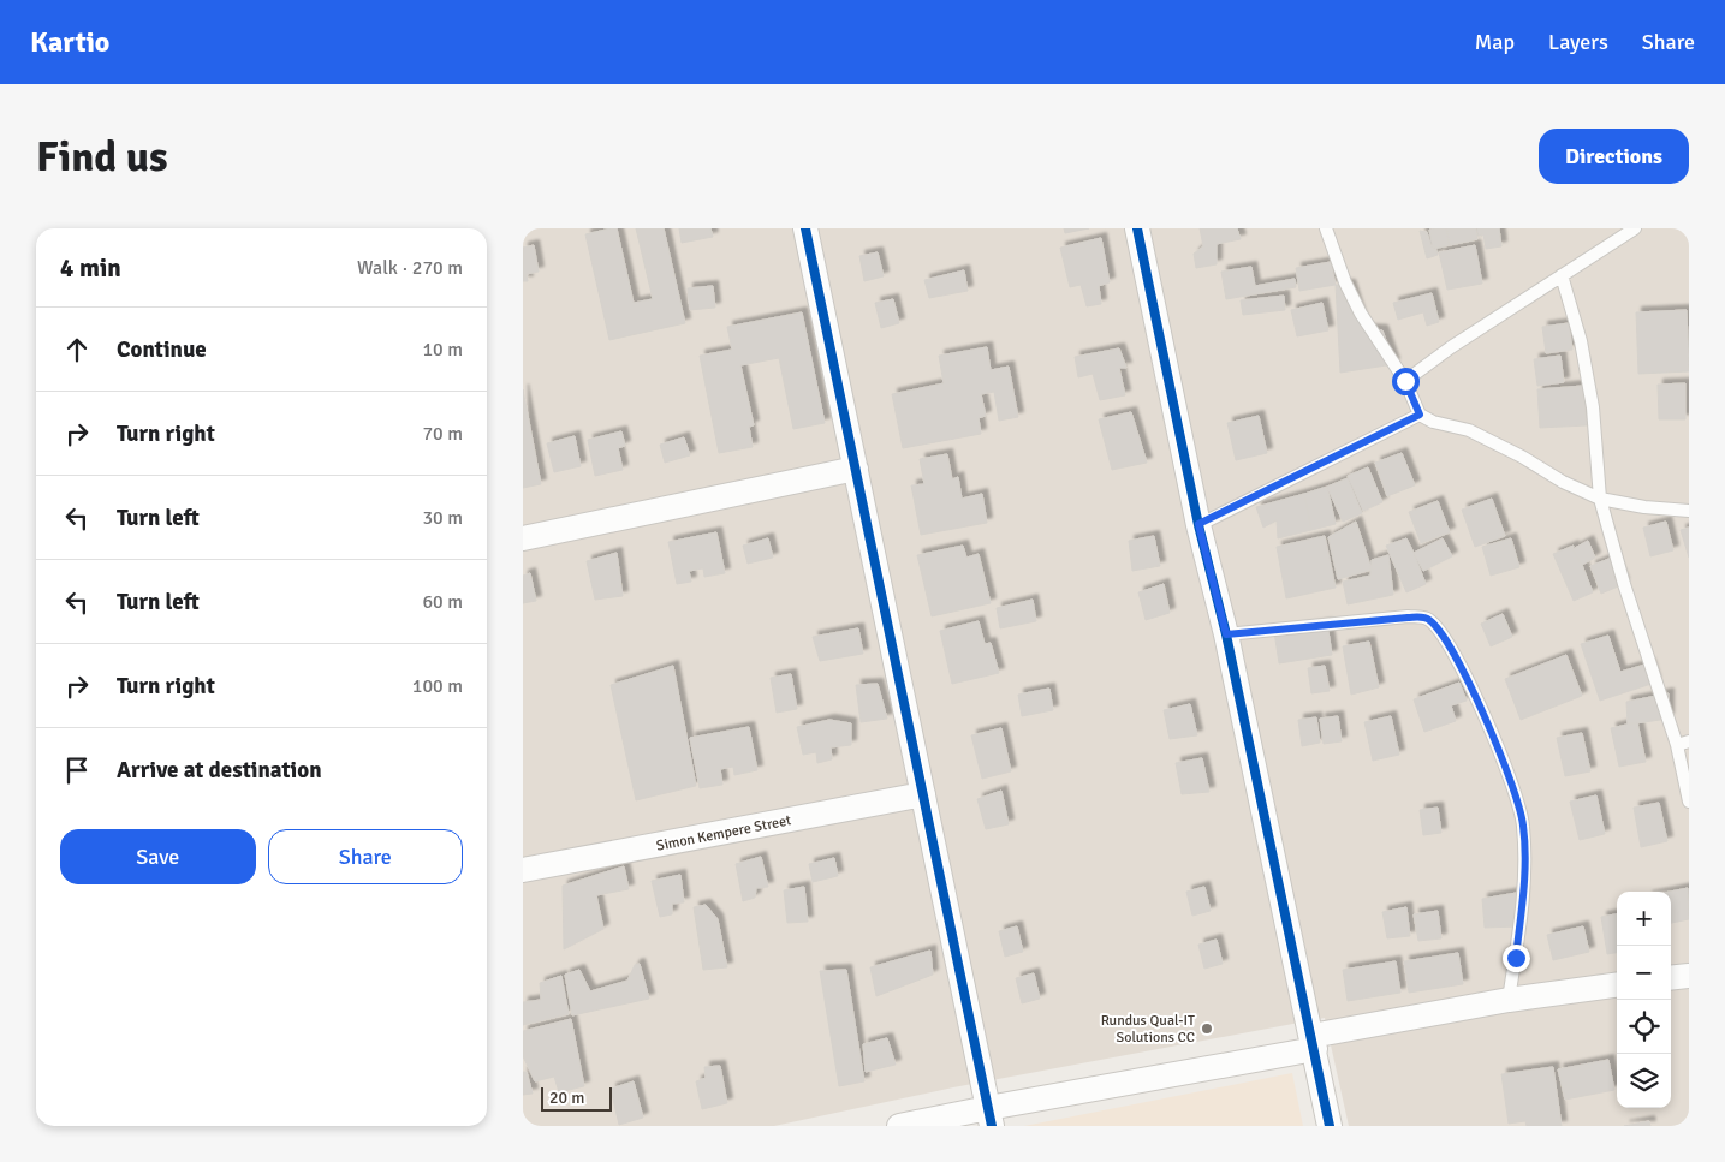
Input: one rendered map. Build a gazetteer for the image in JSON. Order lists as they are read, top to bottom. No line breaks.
{"streets":{"street":["Simon Kempere Street"]},"places":["Rundus Qual-IT Solutions CC"],"scale_bar":"20 m","page":{"header":"Kartio","nav":["Map","Layers","Share"],"buttons":["Directions",["Save","Share"]],"title":"Find us","heading":["4 min","Walk · 270 m"],"list":[["Continue","10 m"],["Turn right","70 m"],["Turn left","30 m"],["Turn left","60 m"],["Turn right","100 m"],"Arrive at destination"],"map_buttons":["+","−"],"scale":"20 m"}}
